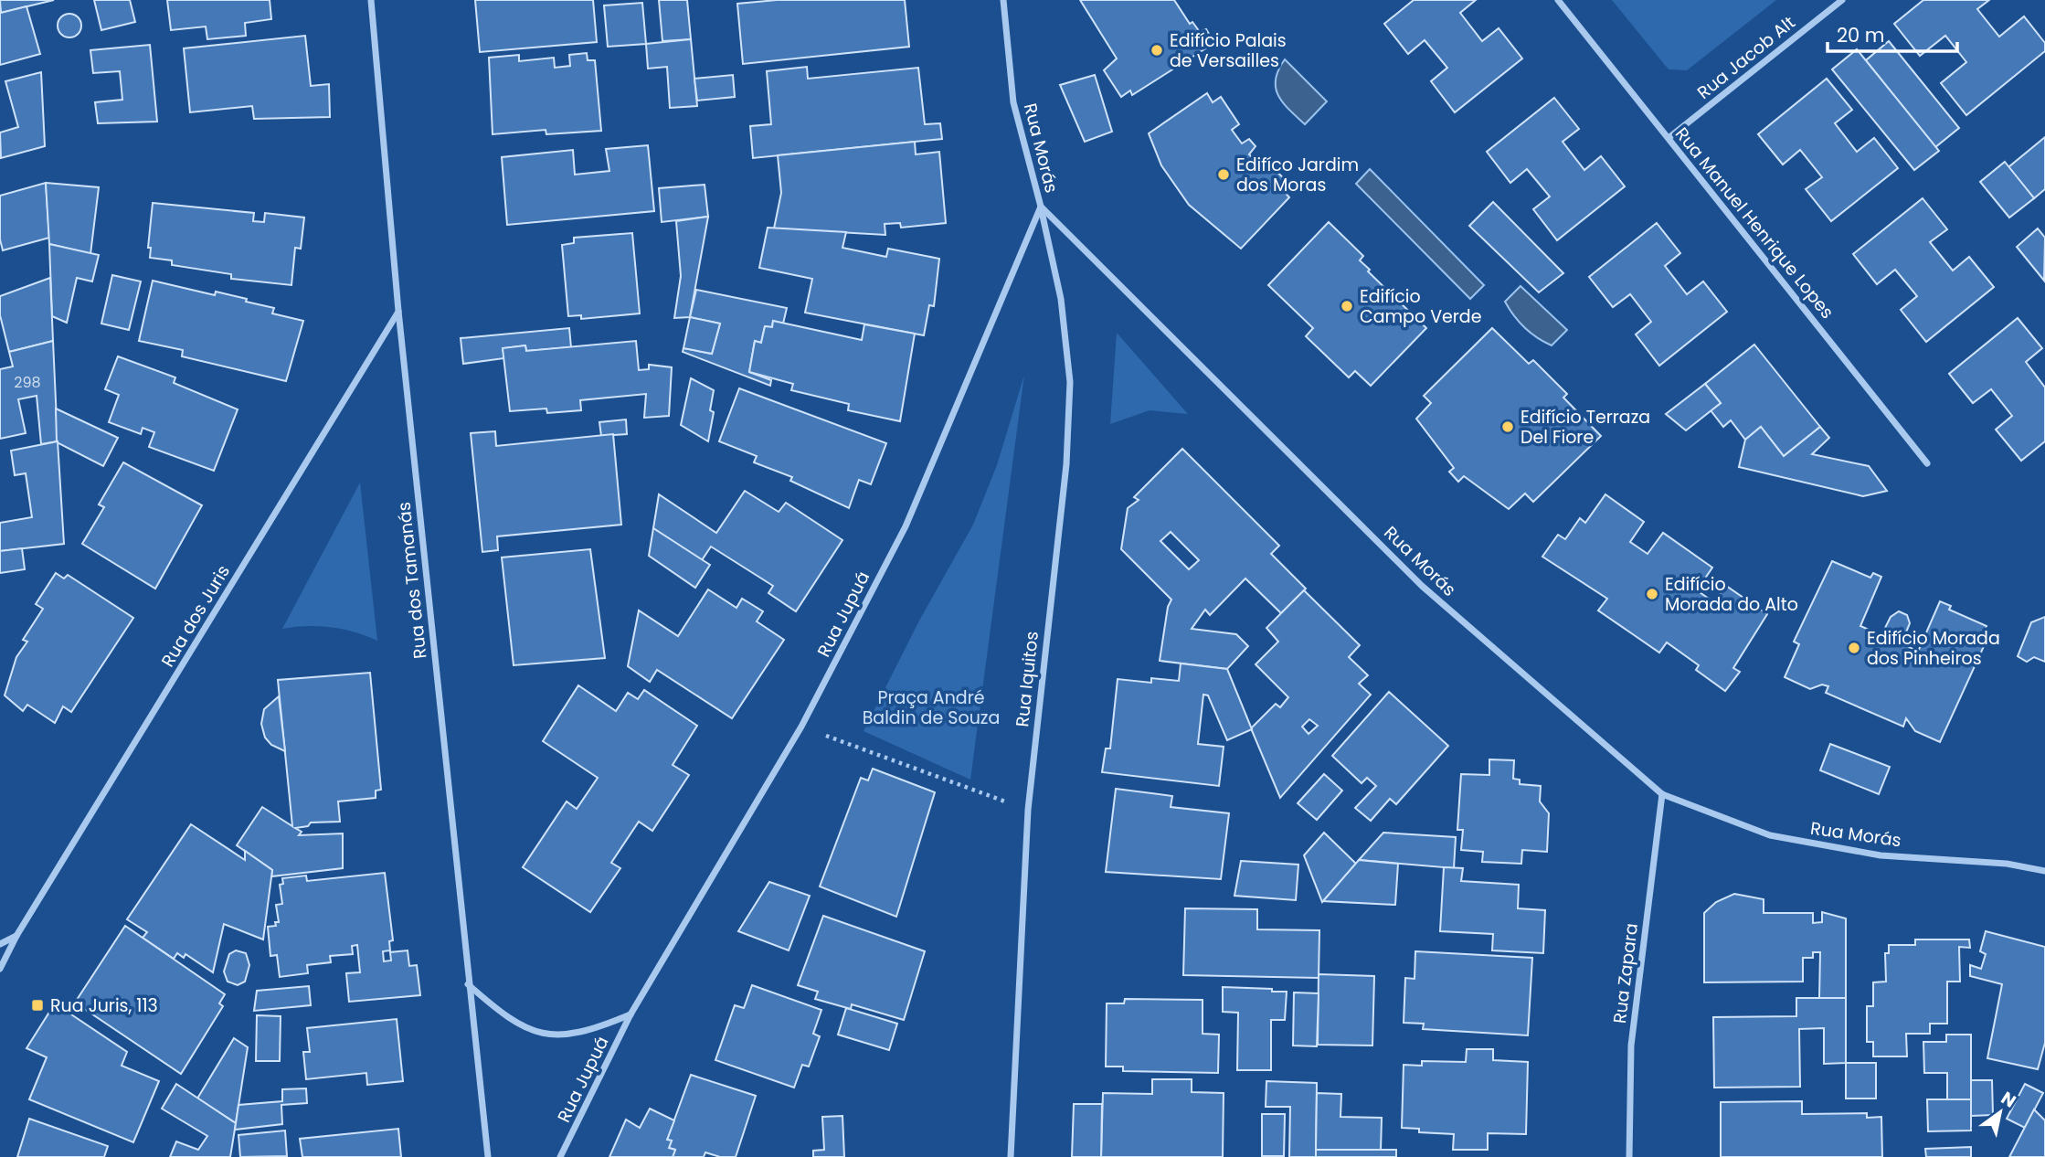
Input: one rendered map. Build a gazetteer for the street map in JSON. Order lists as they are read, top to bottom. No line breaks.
{"streets":{"street":["Rua Jacob Alt","Rua Morás","Rua Manuel Henrique Lopes","Rua dos Tamanás","Rua Jupuá","Rua dos Juris","Rua Iquitos","Rua Zapara"]},"crossings":[["Rua Jacob Alt","Rua Manuel Henrique Lopes"],["Rua Morás","Rua Jupuá"],["Rua Morás","Rua Iquitos"],["Rua Morás","Rua Zapara"],["Rua dos Tamanás","Rua Jupuá"],["Rua dos Tamanás","Rua dos Juris"],["Rua Jupuá","Rua Iquitos"]],"parks":["Praça André Baldin de Souza"],"places":{"other":["Edifício Palais de Versailles","Edifíco Jardim dos Moras","Edifício Campo Verde","Edifício Terraza Del Fiore","Edifício Morada do Alto","Edifício Morada dos Pinheiros"],"transit":["Rua Juris, 113"]},"house_numbers":["298"],"scale_bar":"20 m","north":"top right"}
